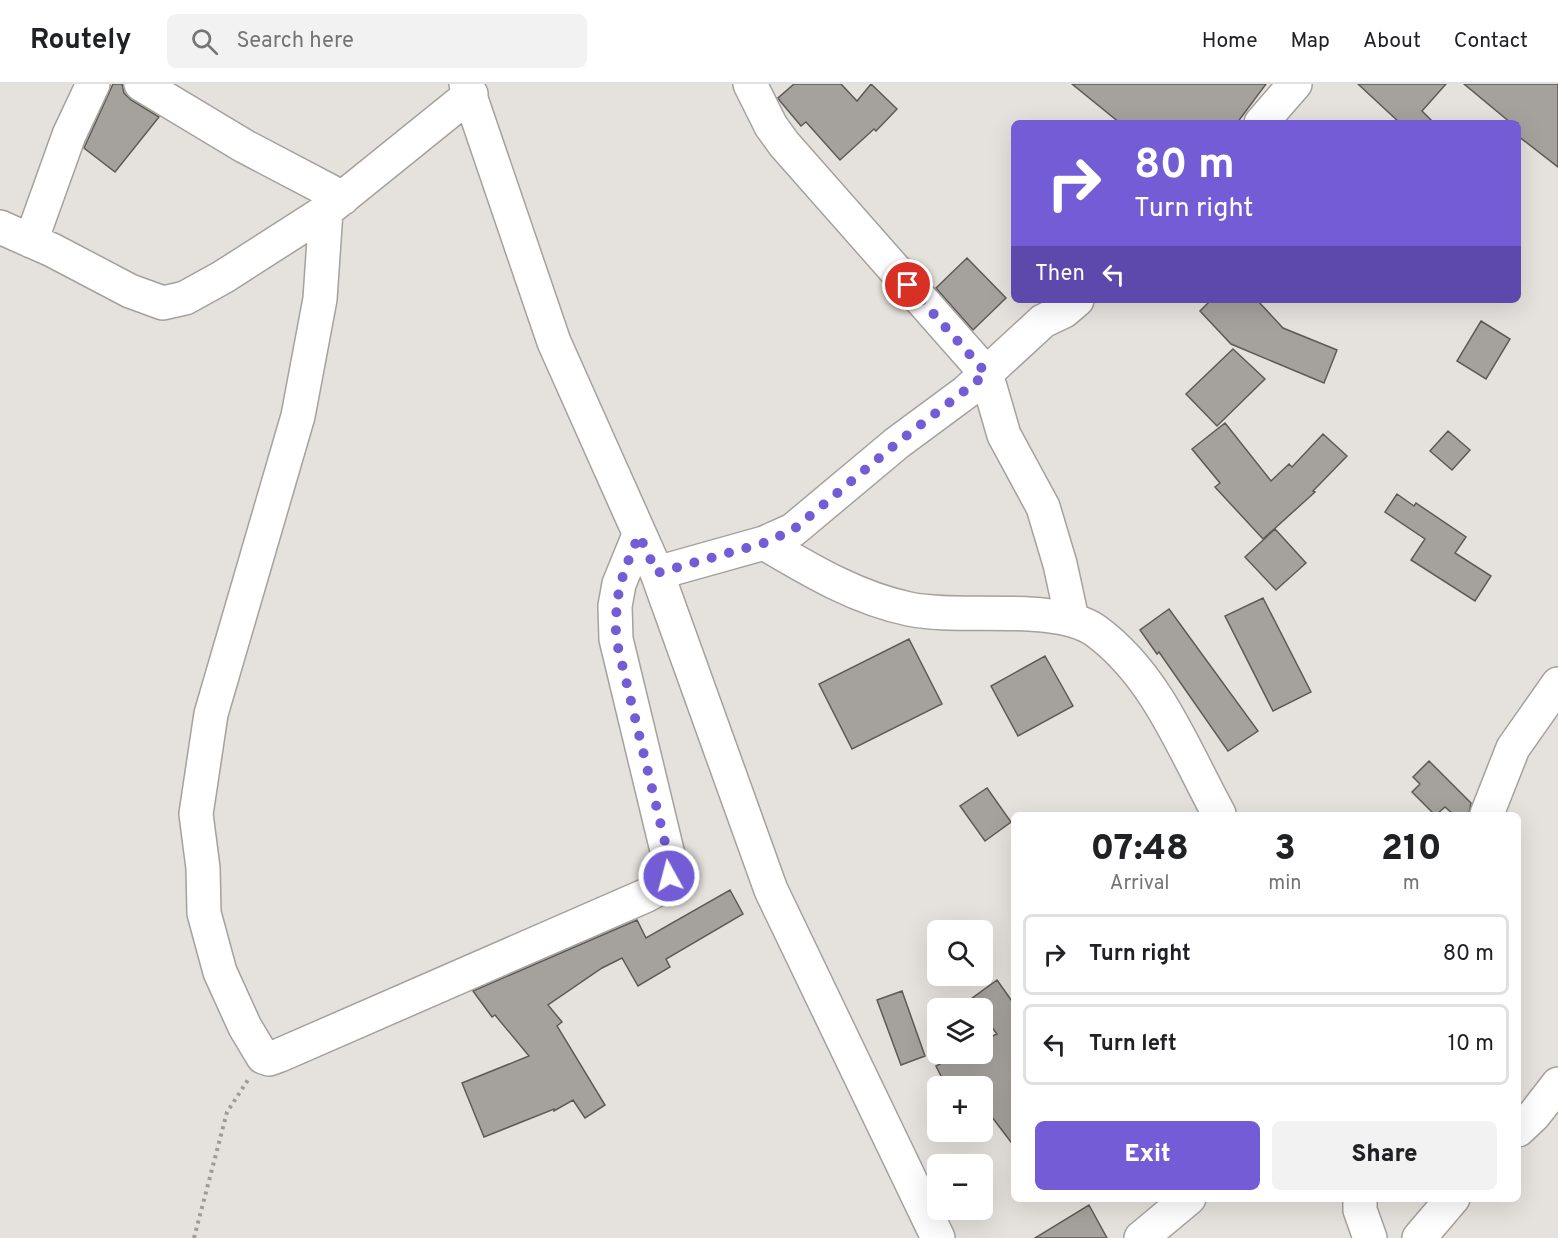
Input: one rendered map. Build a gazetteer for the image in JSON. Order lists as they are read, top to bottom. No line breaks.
{"page":{"header":"Routely","search":"Search here","nav":["Home","Map","About","Contact"],"turn":["80 m","Turn right"],"then":"Then","eta":["07:48","Arrival","3","min","210","m"],"list":[{"name":"Turn right","value":"80 m"},{"name":"Turn left","value":"10 m"}],"map_buttons":["+","−"],"buttons":["Exit","Share"]}}
